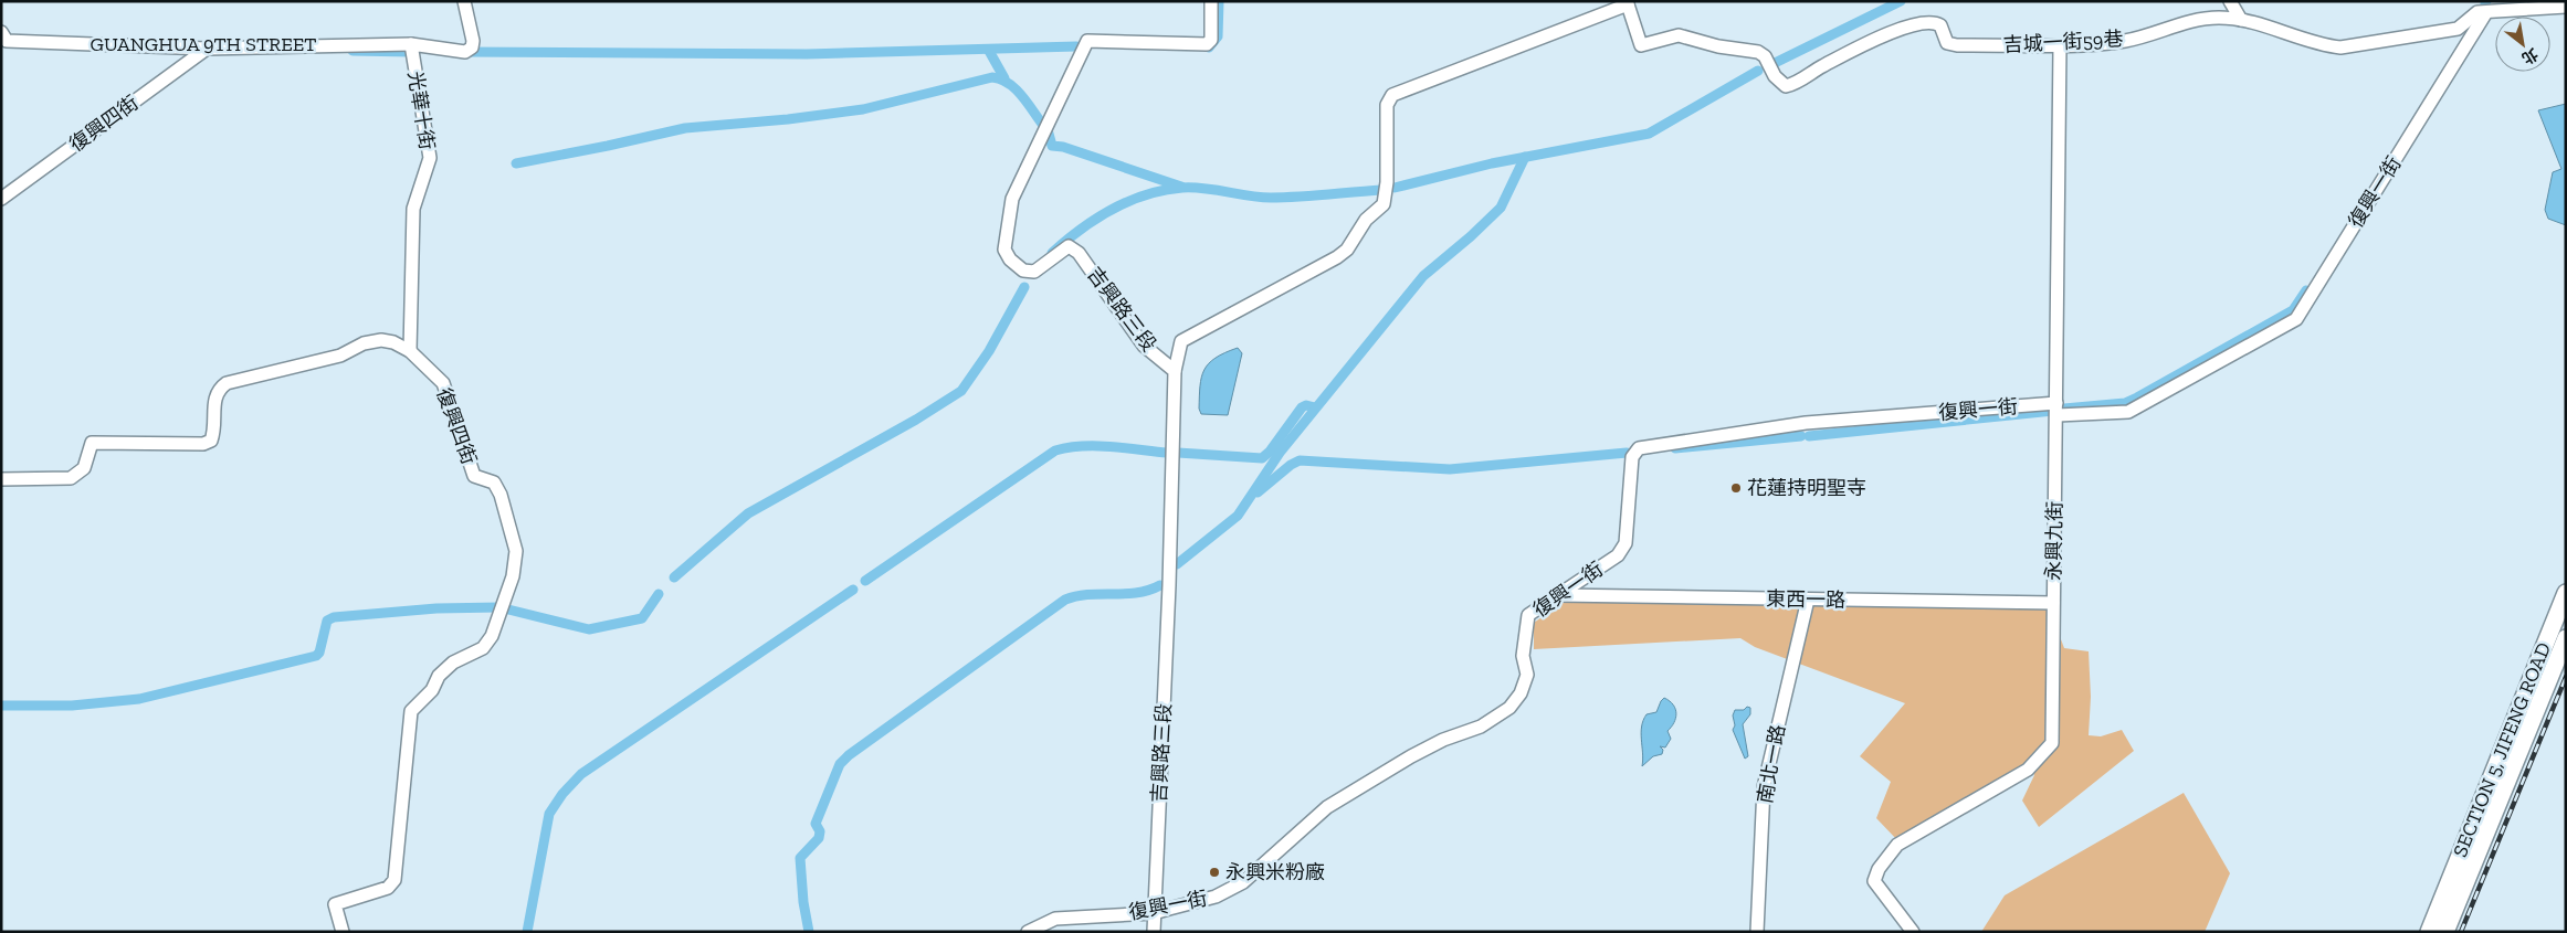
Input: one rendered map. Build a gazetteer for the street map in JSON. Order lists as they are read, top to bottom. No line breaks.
{"streets":{"main road":["SECTION 5, JIFENG ROAD"],"street":["吉城一街59巷","GUANGHUA 9TH STREET","光華十街","復興四街","復興一街","吉興路三段","永興九街","東西一路","南北一路"]},"crossings":[["吉城一街59巷","復興一街"],["吉城一街59巷","永興九街"],["GUANGHUA 9TH STREET","光華十街"],["GUANGHUA 9TH STREET","復興四街"],["光華十街","復興四街"],["復興一街","吉興路三段"],["復興一街","永興九街"],["復興一街","東西一路"],["永興九街","東西一路"],["東西一路","南北一路"]],"places":["花蓮持明聖寺","永興米粉廠"],"north":"bottom right"}
